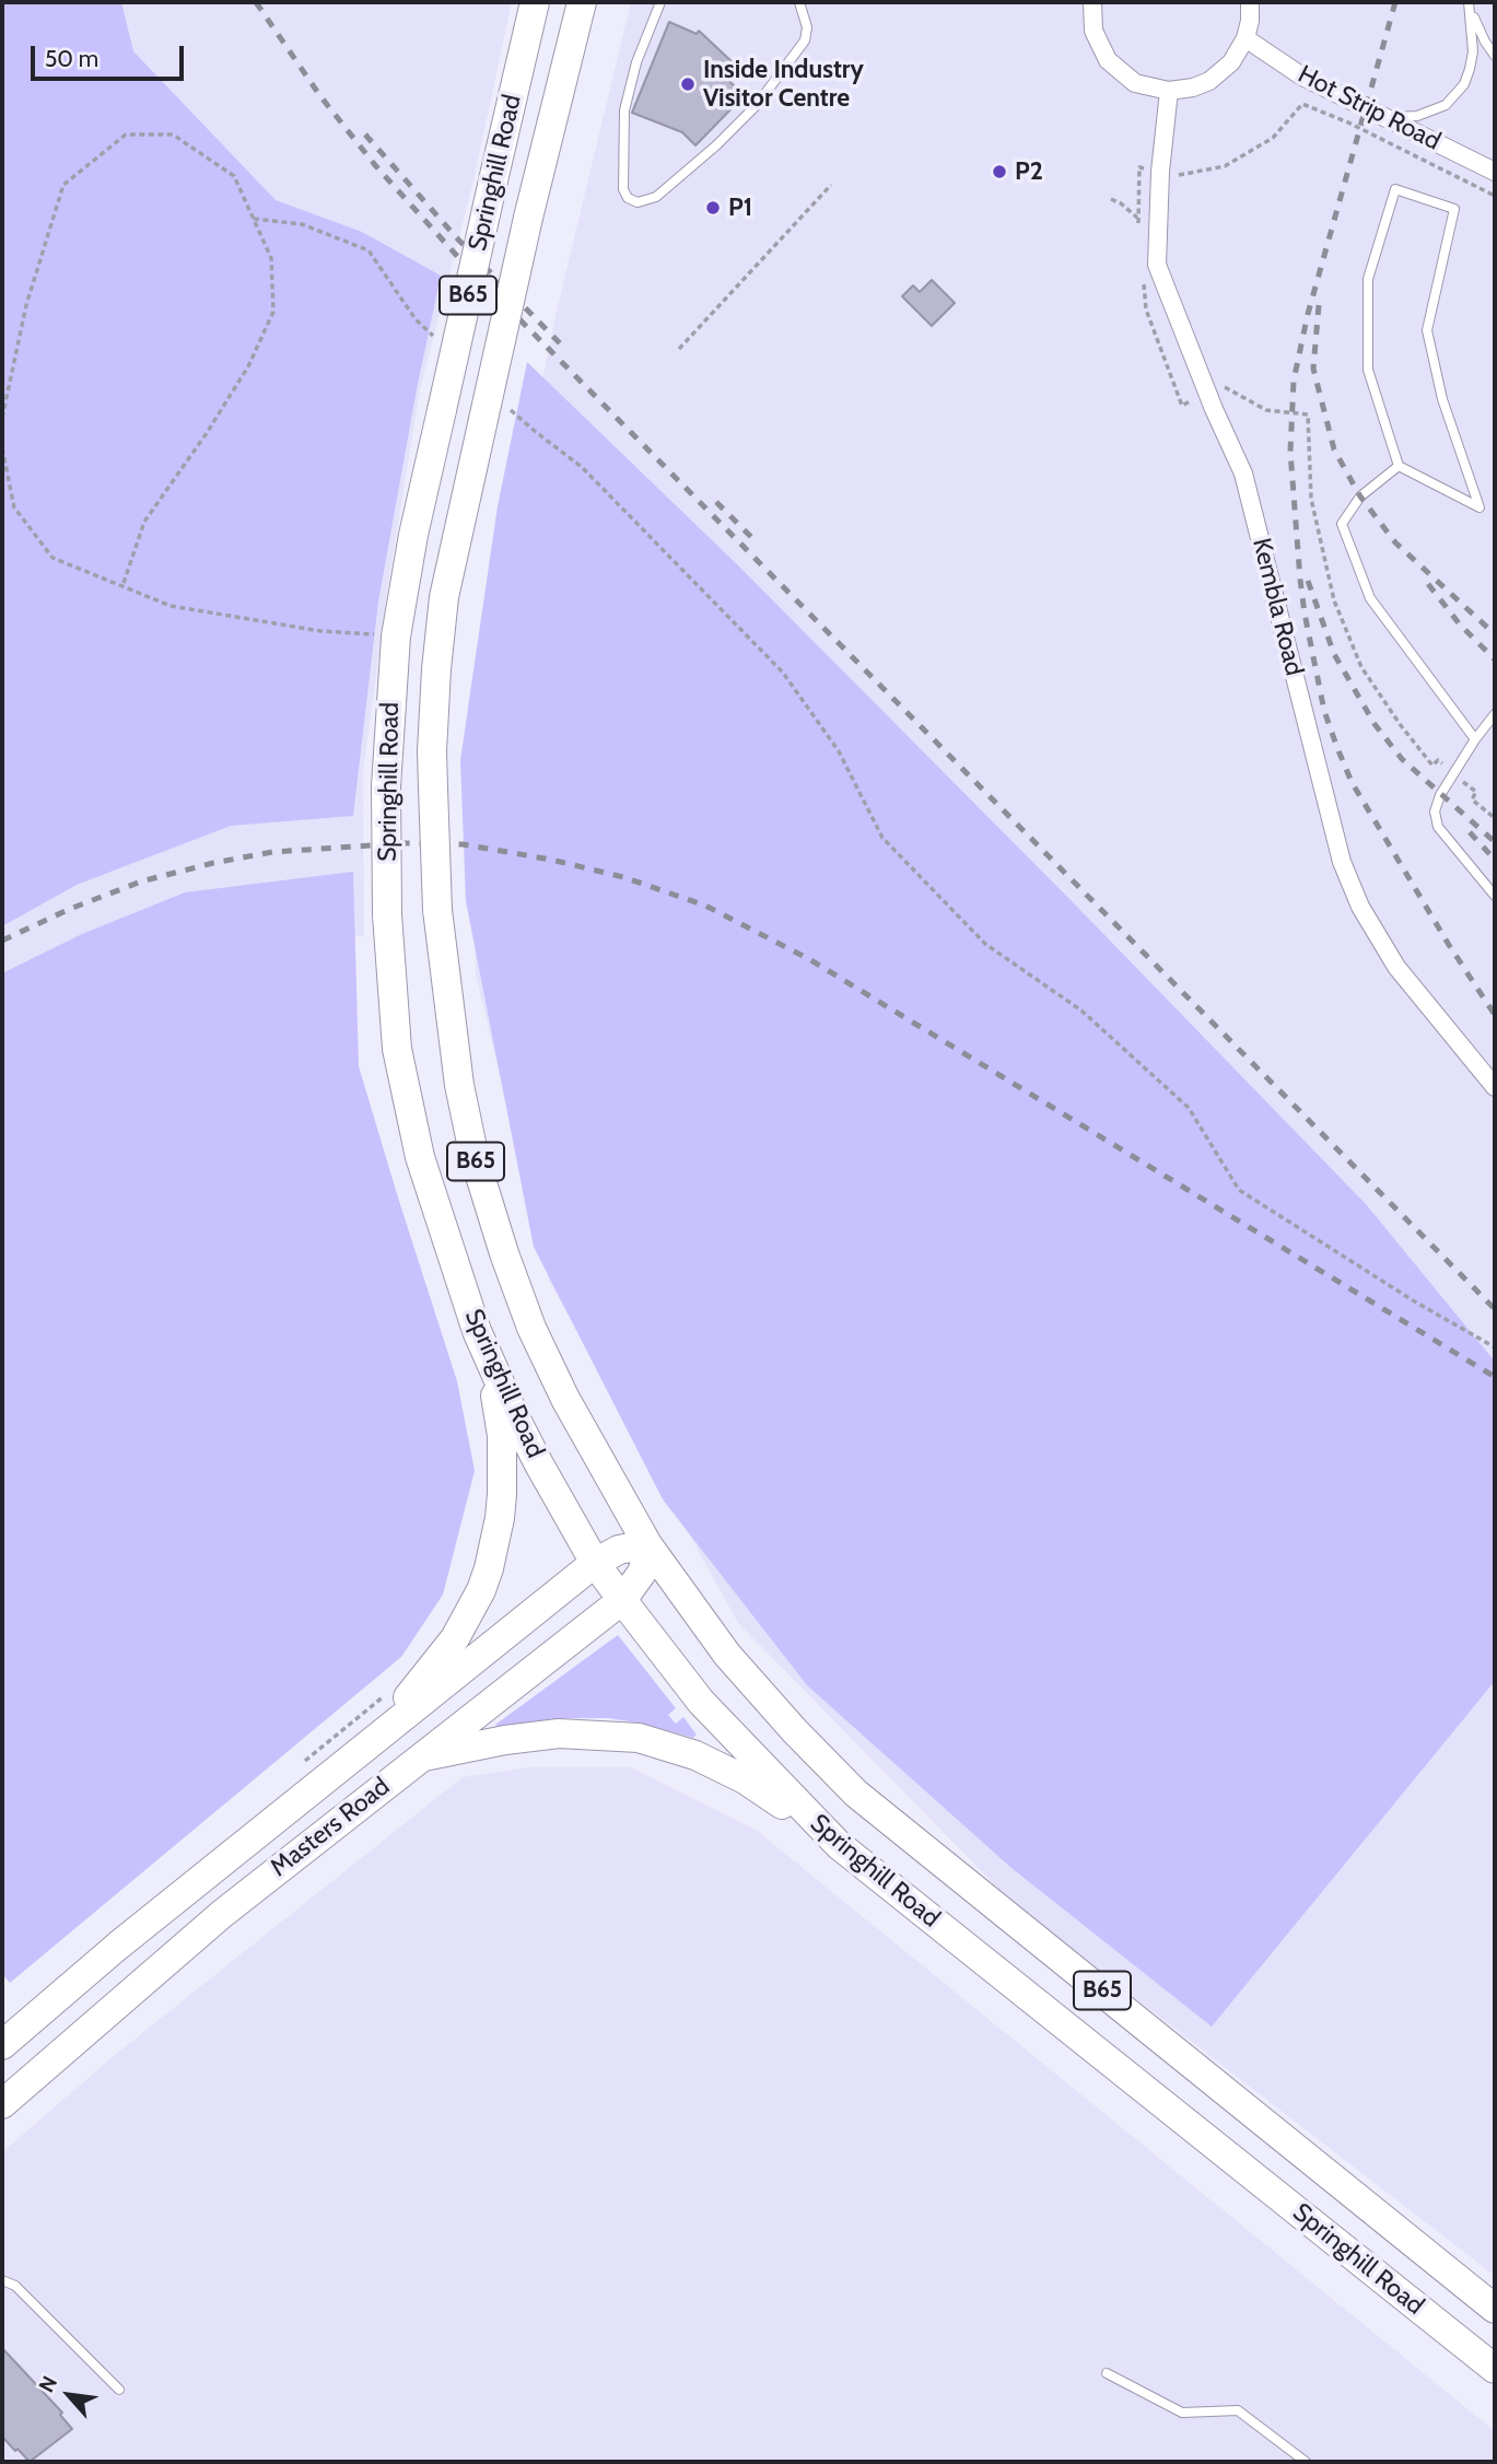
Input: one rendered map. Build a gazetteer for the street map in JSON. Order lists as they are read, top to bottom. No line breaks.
{"streets":{"main road":["Springhill Road","B65","Masters Road"],"street":["Hot Strip Road","Kembla Road"]},"crossings":[["Springhill Road","Masters Road"]],"places":["Inside Industry Visitor Centre","P2","P1"],"scale_bar":"50 m","north":"top left"}
